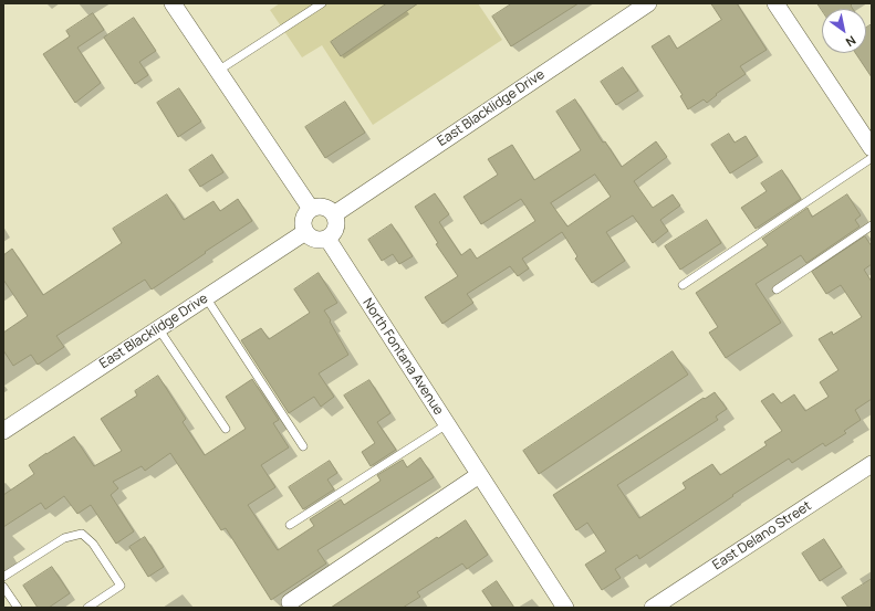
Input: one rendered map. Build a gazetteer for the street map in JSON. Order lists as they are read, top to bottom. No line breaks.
{"streets":{"street":["East Blacklidge Drive","North Fontana Avenue","East Delano Street"]},"crossings":[["East Blacklidge Drive","North Fontana Avenue"]],"north":"bottom right"}
